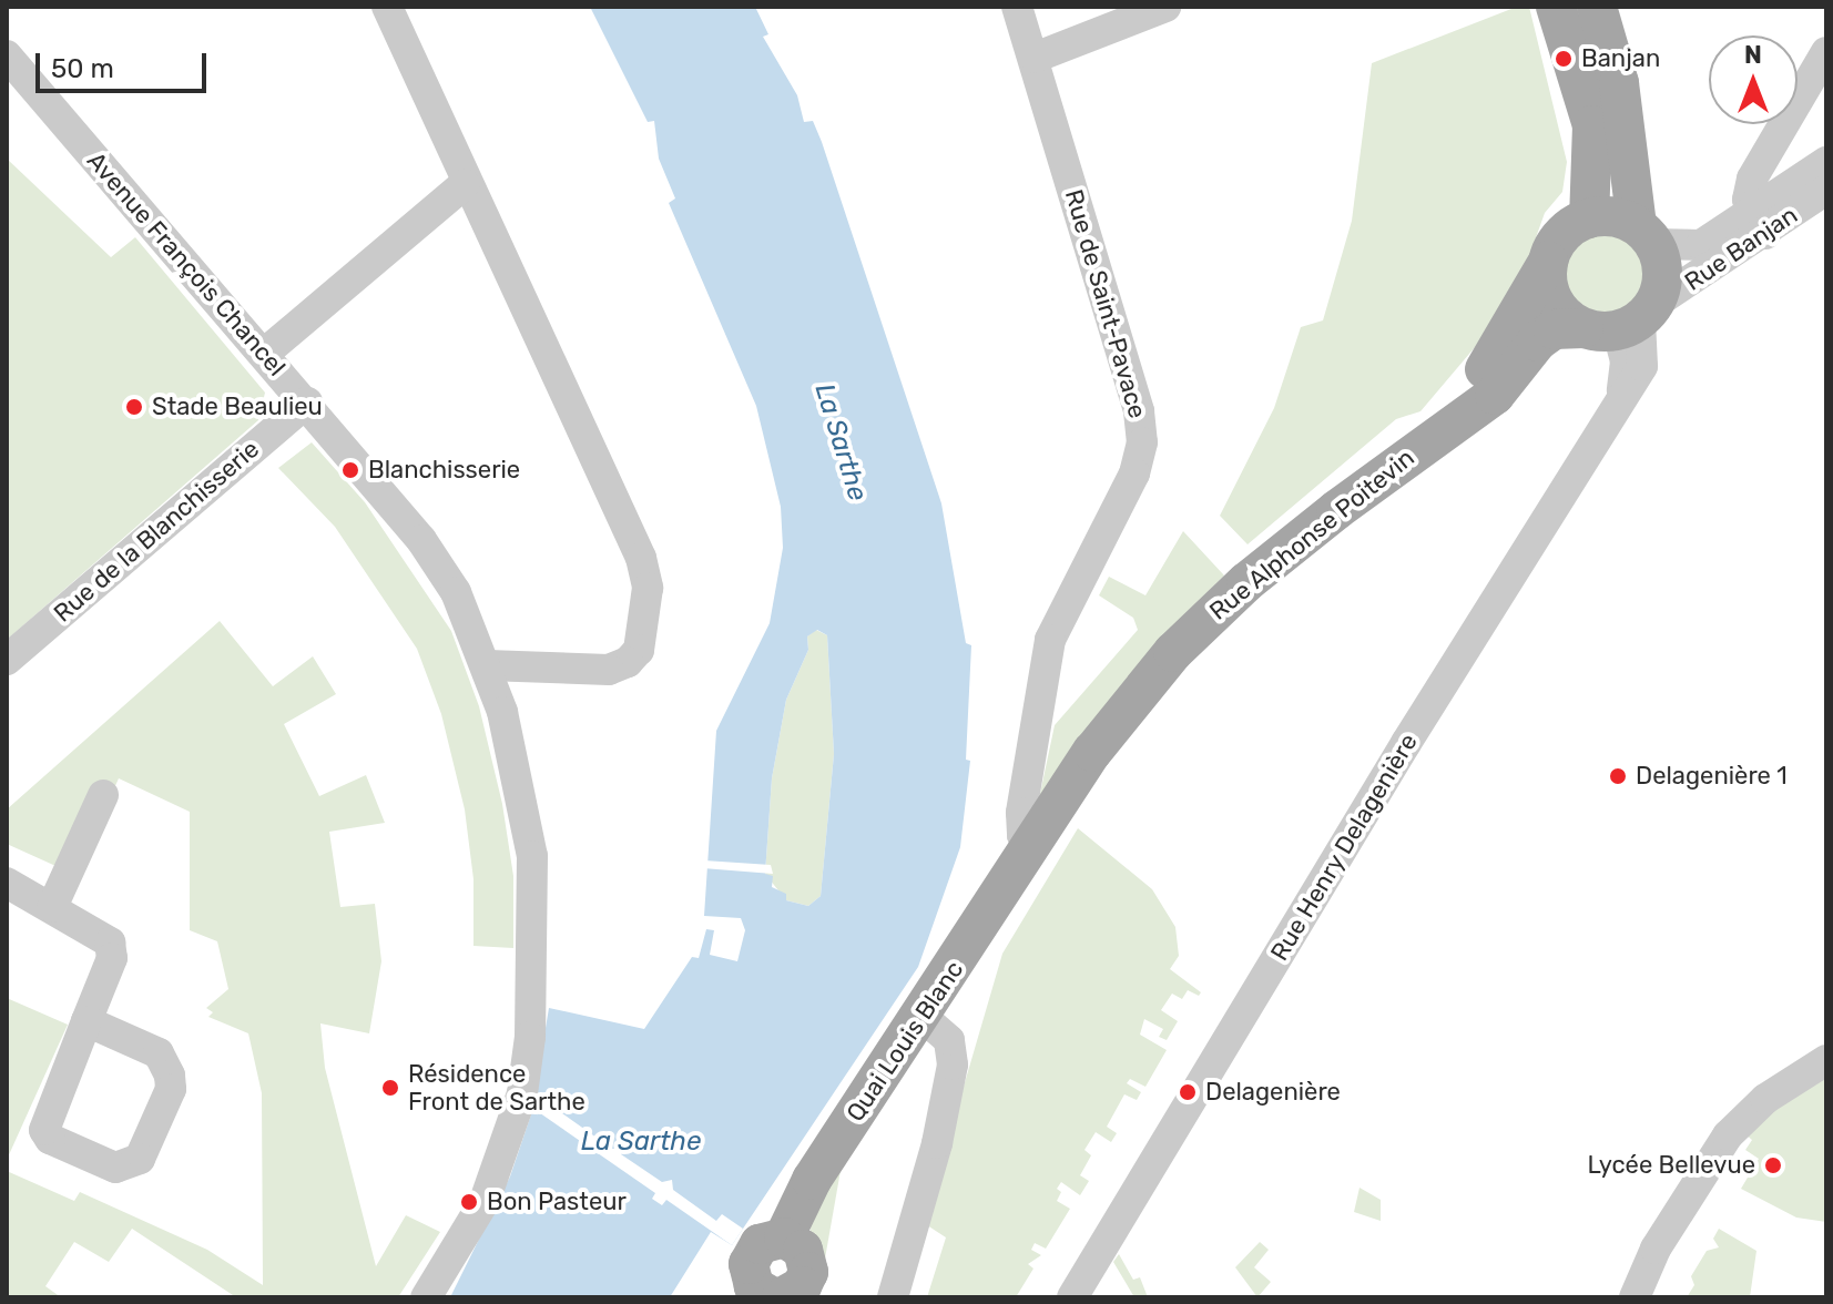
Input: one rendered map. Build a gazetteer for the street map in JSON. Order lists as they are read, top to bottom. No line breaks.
{"streets":{"main road":["Rue Alphonse Poitevin","Quai Louis Blanc"],"street":["Rue Banjan","Avenue François Chancel","Rue de Saint-Pavace","Rue de la Blanchisserie","Rue Henry Delagenière"]},"crossings":[["Rue Banjan","Rue Alphonse Poitevin"],["Rue Banjan","Rue Henry Delagenière"],["Avenue François Chancel","Rue de la Blanchisserie"],["Rue de Saint-Pavace","Rue Alphonse Poitevin"],["Rue de Saint-Pavace","Quai Louis Blanc"],["Rue Alphonse Poitevin","Rue Henry Delagenière"],["Rue Alphonse Poitevin","Quai Louis Blanc"]],"water":["La Sarthe"],"places":["Banjan","Stade Beaulieu","Blanchisserie","Delagenière 1","Résidence Front de Sarthe","Delagenière","Lycée Bellevue","Bon Pasteur"],"scale_bar":"50 m","north":"top"}
